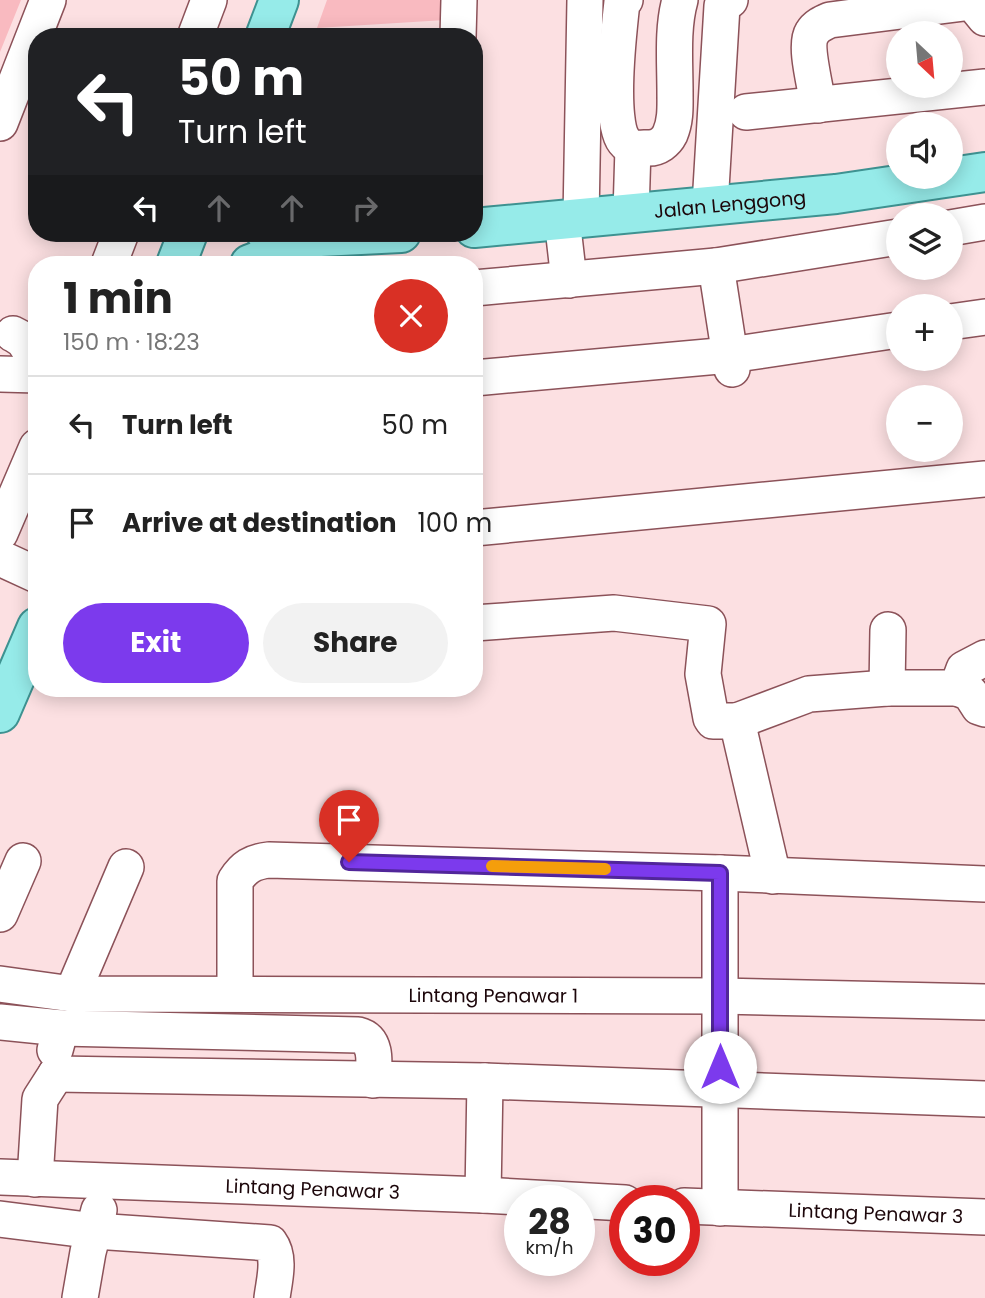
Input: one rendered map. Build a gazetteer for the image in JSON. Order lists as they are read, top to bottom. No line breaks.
{"streets":{"main road":["Jalan Lenggong"],"street":["Lintang Penawar 1","Lintang Penawar 3"]},"north":"bottom right","page":{"map_buttons":["+","−"],"turn":["50 m","Turn left"],"heading":["1 min","150 m · 18:23"],"list":[{"name":"Turn left","value":"50 m"},{"name":"Arrive at destination","value":"100 m"}],"buttons":["Exit","Share"],"speed":"28 km/h","limit":"30"}}
